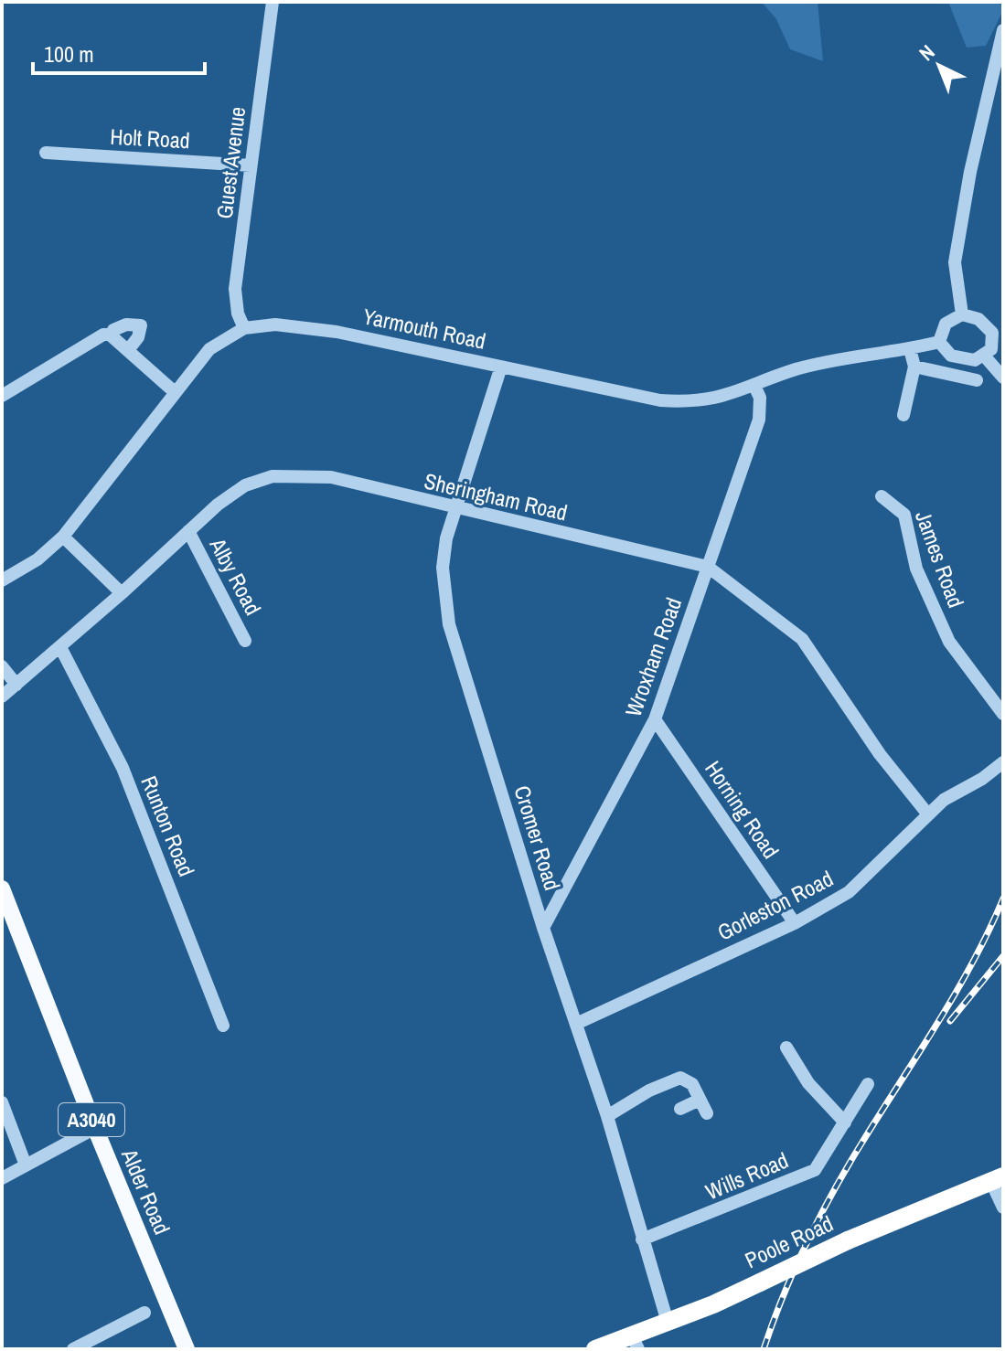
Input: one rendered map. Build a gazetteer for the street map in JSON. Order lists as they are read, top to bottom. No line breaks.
{"streets":{"highway":["Poole Road"],"main road":["A3040","Alder Road"],"street":["Holt Road","Guest Avenue","Yarmouth Road","Sheringham Road","James Road","Alby Road","Wroxham Road","Horning Road","Runton Road","Cromer Road","Gorleston Road","Wills Road"]},"crossings":[["Holt Road","Guest Avenue"],["Guest Avenue","Yarmouth Road"],["Yarmouth Road","Wroxham Road"],["Yarmouth Road","Cromer Road"],["Sheringham Road","Alby Road"],["Sheringham Road","Wroxham Road"],["Sheringham Road","Runton Road"],["Sheringham Road","Cromer Road"],["Sheringham Road","Gorleston Road"],["Wroxham Road","Horning Road"],["Wroxham Road","Cromer Road"],["Horning Road","Gorleston Road"],["Cromer Road","Gorleston Road"],["Cromer Road","Wills Road"],["Cromer Road","Poole Road"]],"scale_bar":"100 m","north":"top left"}
